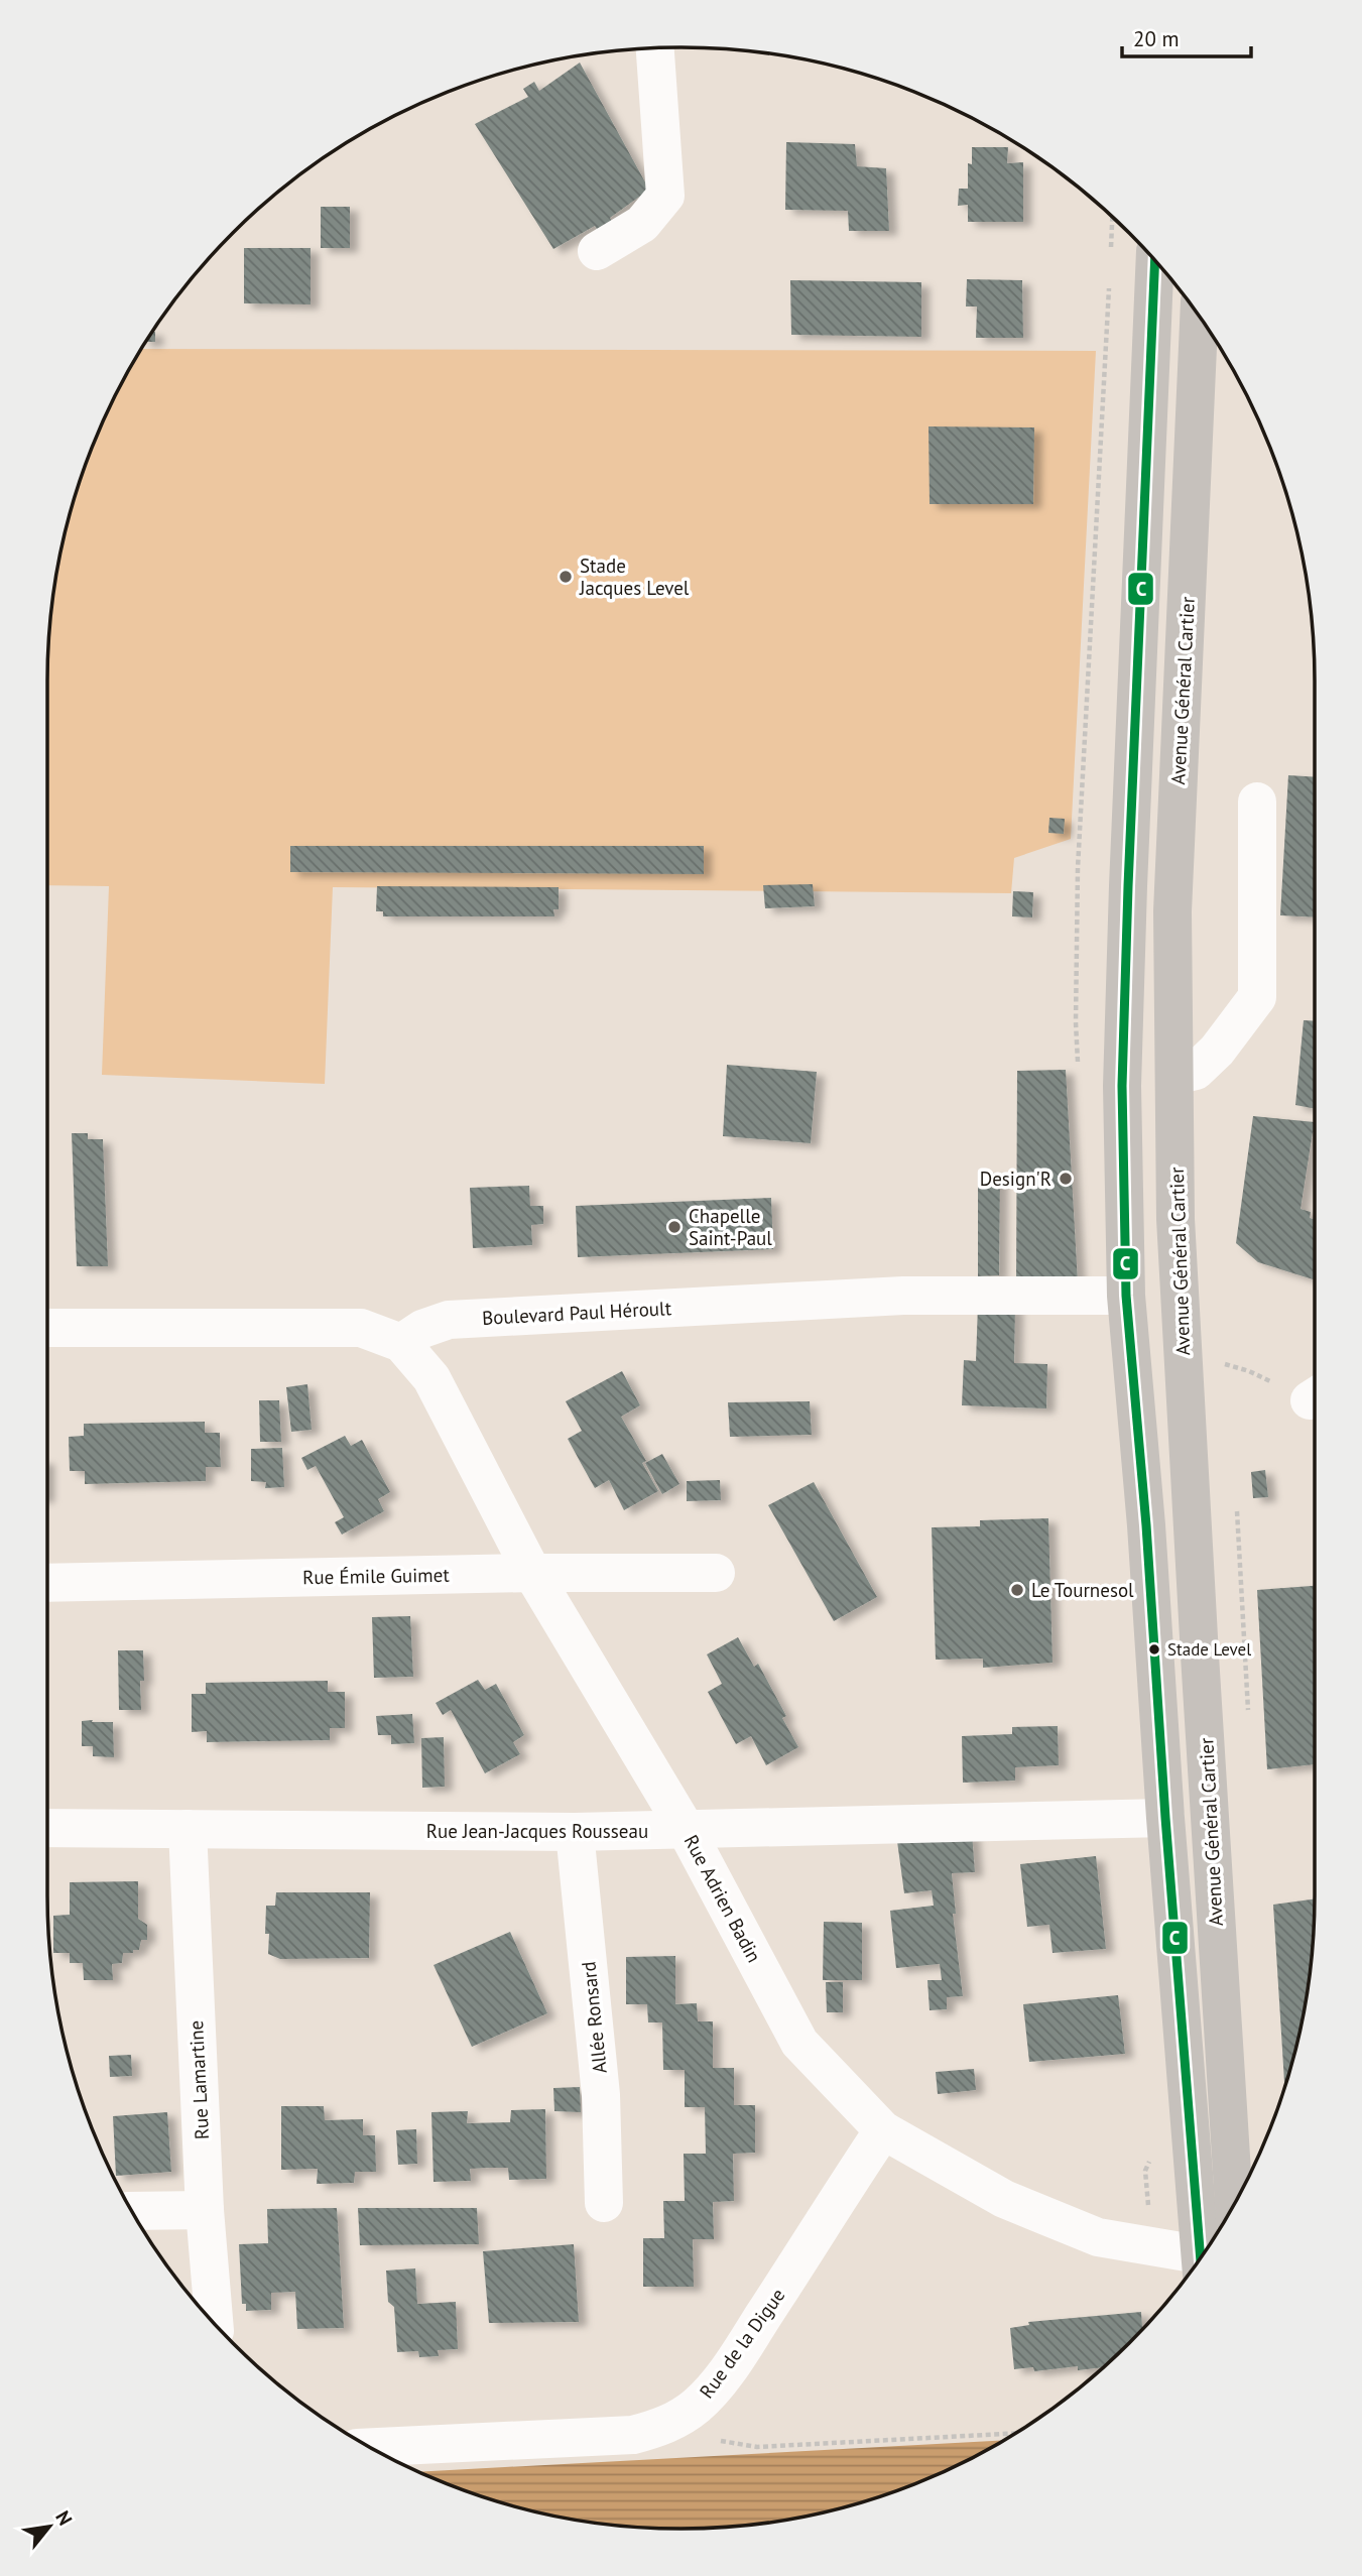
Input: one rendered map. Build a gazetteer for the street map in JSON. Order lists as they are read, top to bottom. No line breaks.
{"streets":{"main road":["Avenue Général Cartier"],"street":["Boulevard Paul Héroult","Rue Émile Guimet","Rue Jean-Jacques Rousseau","Rue Adrien Badin","Allée Ronsard","Rue Lamartine","Rue de la Digue"]},"crossings":[["Boulevard Paul Héroult","Rue Adrien Badin"],["Rue Émile Guimet","Rue Adrien Badin"],["Rue Jean-Jacques Rousseau","Rue Adrien Badin"],["Rue Jean-Jacques Rousseau","Allée Ronsard"],["Rue Jean-Jacques Rousseau","Rue Lamartine"],["Rue Adrien Badin","Rue de la Digue"]],"places":["Stade Jacques Level","Design'R","Chapelle Saint-Paul","Le Tournesol","Stade Level"],"lines":["transit line C"],"scale_bar":"20 m","north":"top right"}
